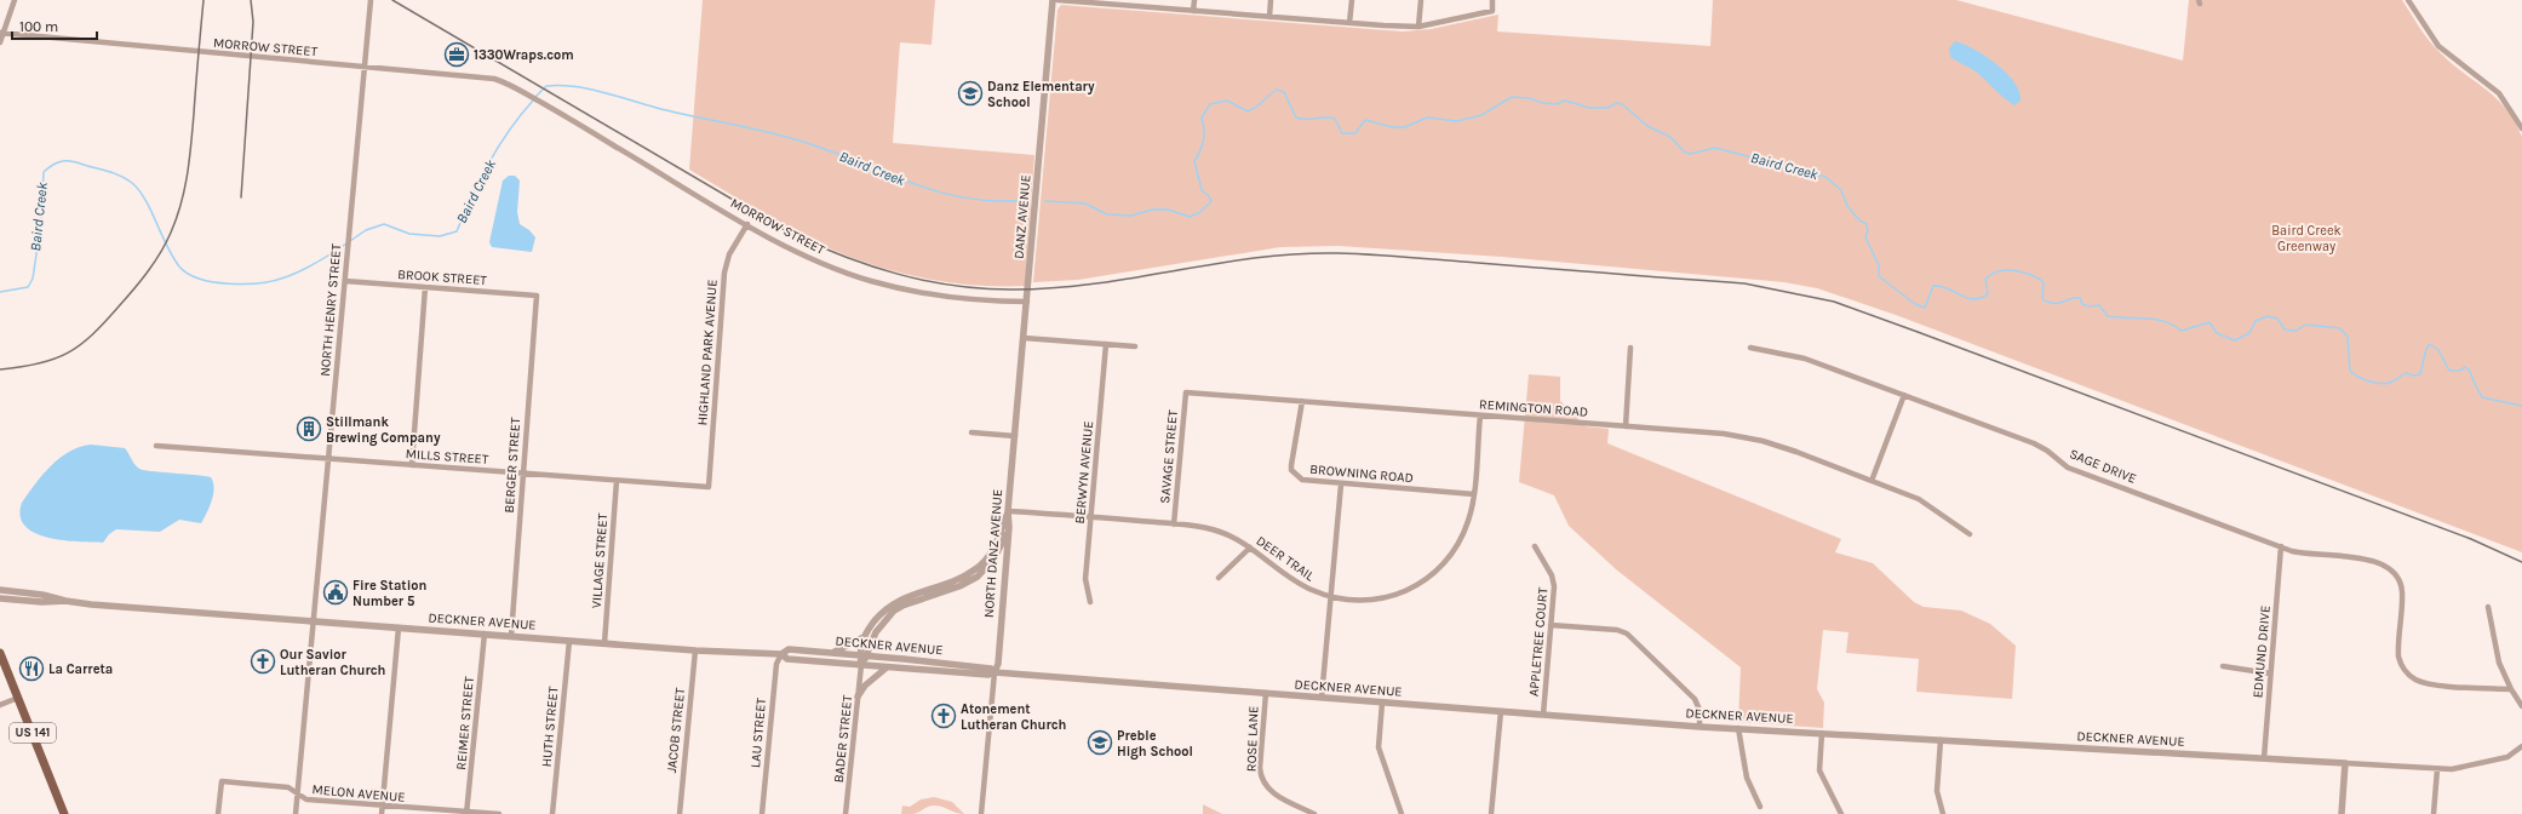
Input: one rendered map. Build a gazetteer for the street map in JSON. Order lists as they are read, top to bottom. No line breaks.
{"streets":{"main road":["US 141"],"street":["MORROW STREET","DANZ AVENUE","BROOK STREET","NORTH HENRY STREET","HIGHLAND PARK AVENUE","REMINGTON ROAD","MILLS STREET","SAVAGE STREET","BERGER STREET","SAGE DRIVE","BERWYN AVENUE","BROWNING ROAD","NORTH DANZ AVENUE","DEER TRAIL","VILLAGE STREET","DECKNER AVENUE","APPLETREE COURT","EDMUND DRIVE","REIMER STREET","HUTH STREET","JACOB STREET","LAU STREET","BADER STREET","ROSE LANE","MELON AVENUE"]},"crossings":[["MORROW STREET","DANZ AVENUE"],["MORROW STREET","NORTH HENRY STREET"],["MORROW STREET","HIGHLAND PARK AVENUE"],["DANZ AVENUE","NORTH DANZ AVENUE"],["BROOK STREET","NORTH HENRY STREET"],["BROOK STREET","BERGER STREET"],["NORTH HENRY STREET","MILLS STREET"],["NORTH HENRY STREET","DECKNER AVENUE"],["NORTH HENRY STREET","MELON AVENUE"],["HIGHLAND PARK AVENUE","MILLS STREET"],["REMINGTON ROAD","SAVAGE STREET"],["REMINGTON ROAD","BROWNING ROAD"],["REMINGTON ROAD","DEER TRAIL"],["MILLS STREET","BERGER STREET"],["MILLS STREET","VILLAGE STREET"],["SAVAGE STREET","DEER TRAIL"],["BERGER STREET","DECKNER AVENUE"],["SAGE DRIVE","EDMUND DRIVE"],["BERWYN AVENUE","DEER TRAIL"],["BROWNING ROAD","DEER TRAIL"],["NORTH DANZ AVENUE","DEER TRAIL"],["NORTH DANZ AVENUE","DECKNER AVENUE"],["VILLAGE STREET","DECKNER AVENUE"],["DECKNER AVENUE","APPLETREE COURT"],["DECKNER AVENUE","EDMUND DRIVE"],["DECKNER AVENUE","REIMER STREET"],["DECKNER AVENUE","HUTH STREET"],["DECKNER AVENUE","JACOB STREET"],["DECKNER AVENUE","LAU STREET"],["DECKNER AVENUE","BADER STREET"],["DECKNER AVENUE","ROSE LANE"],["REIMER STREET","MELON AVENUE"]],"water":["Baird Creek"],"parks":["Baird Creek Greenway"],"places":{"office":["1330Wraps.com"],"school or university":["Danz Elementary School","Preble High School"],"building":["Stillmank Brewing Company"],"public building":["Fire Station Number 5"],"church":["Our Savior Lutheran Church","Atonement Lutheran Church"],"restaurant":["La Carreta"]},"scale_bar":"100 m"}
